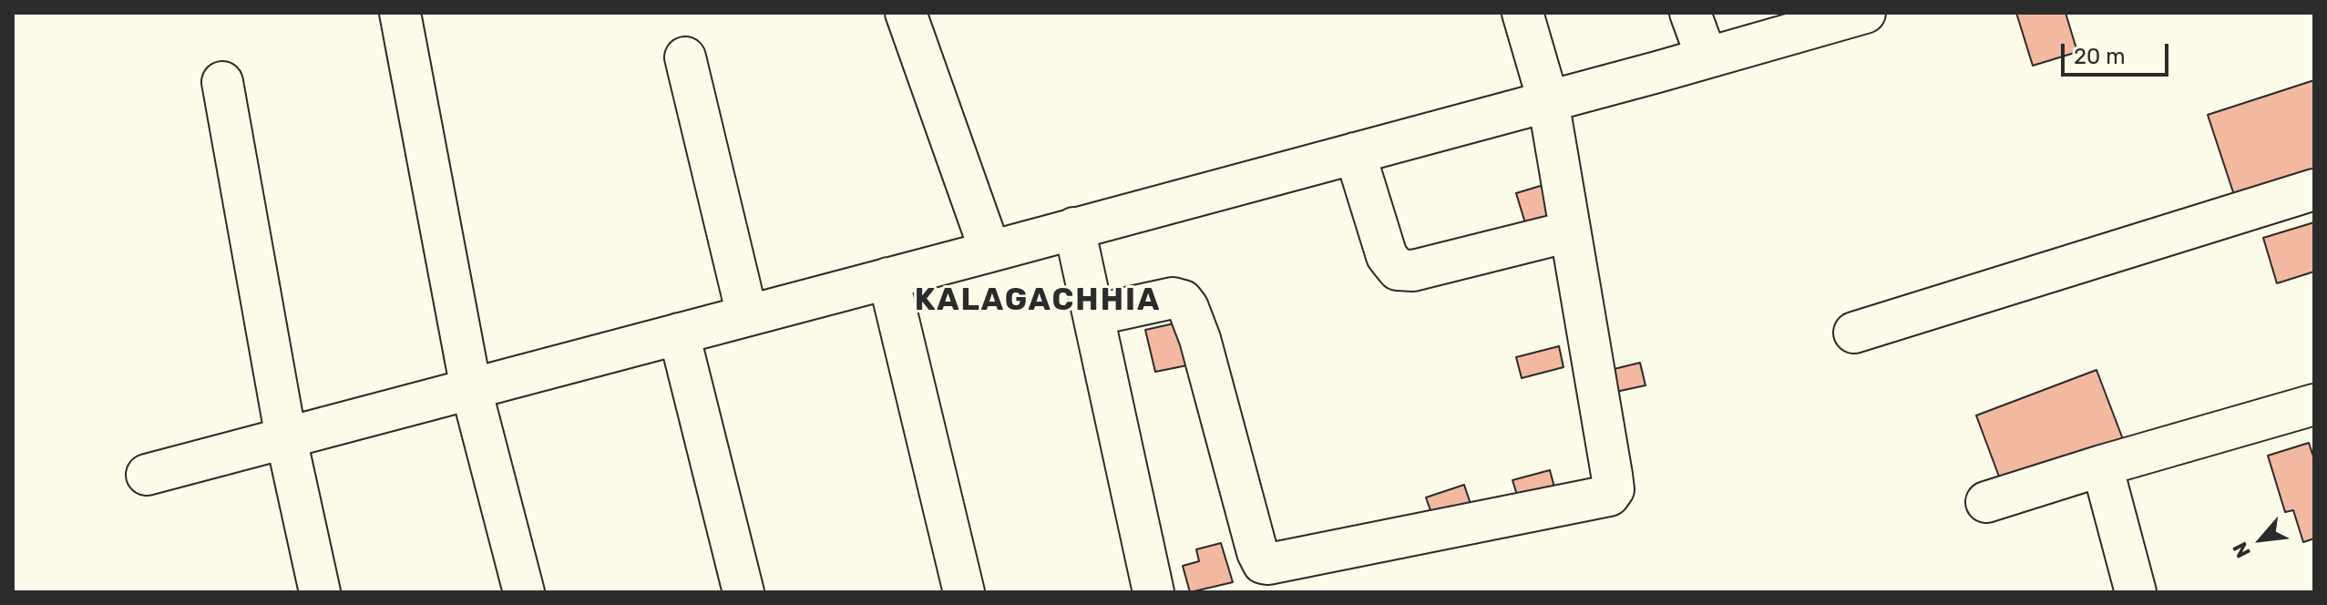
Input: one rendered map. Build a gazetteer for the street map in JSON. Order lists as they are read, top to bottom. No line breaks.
{"districts":["KALAGACHHIA"],"scale_bar":"20 m","north":"bottom left"}
